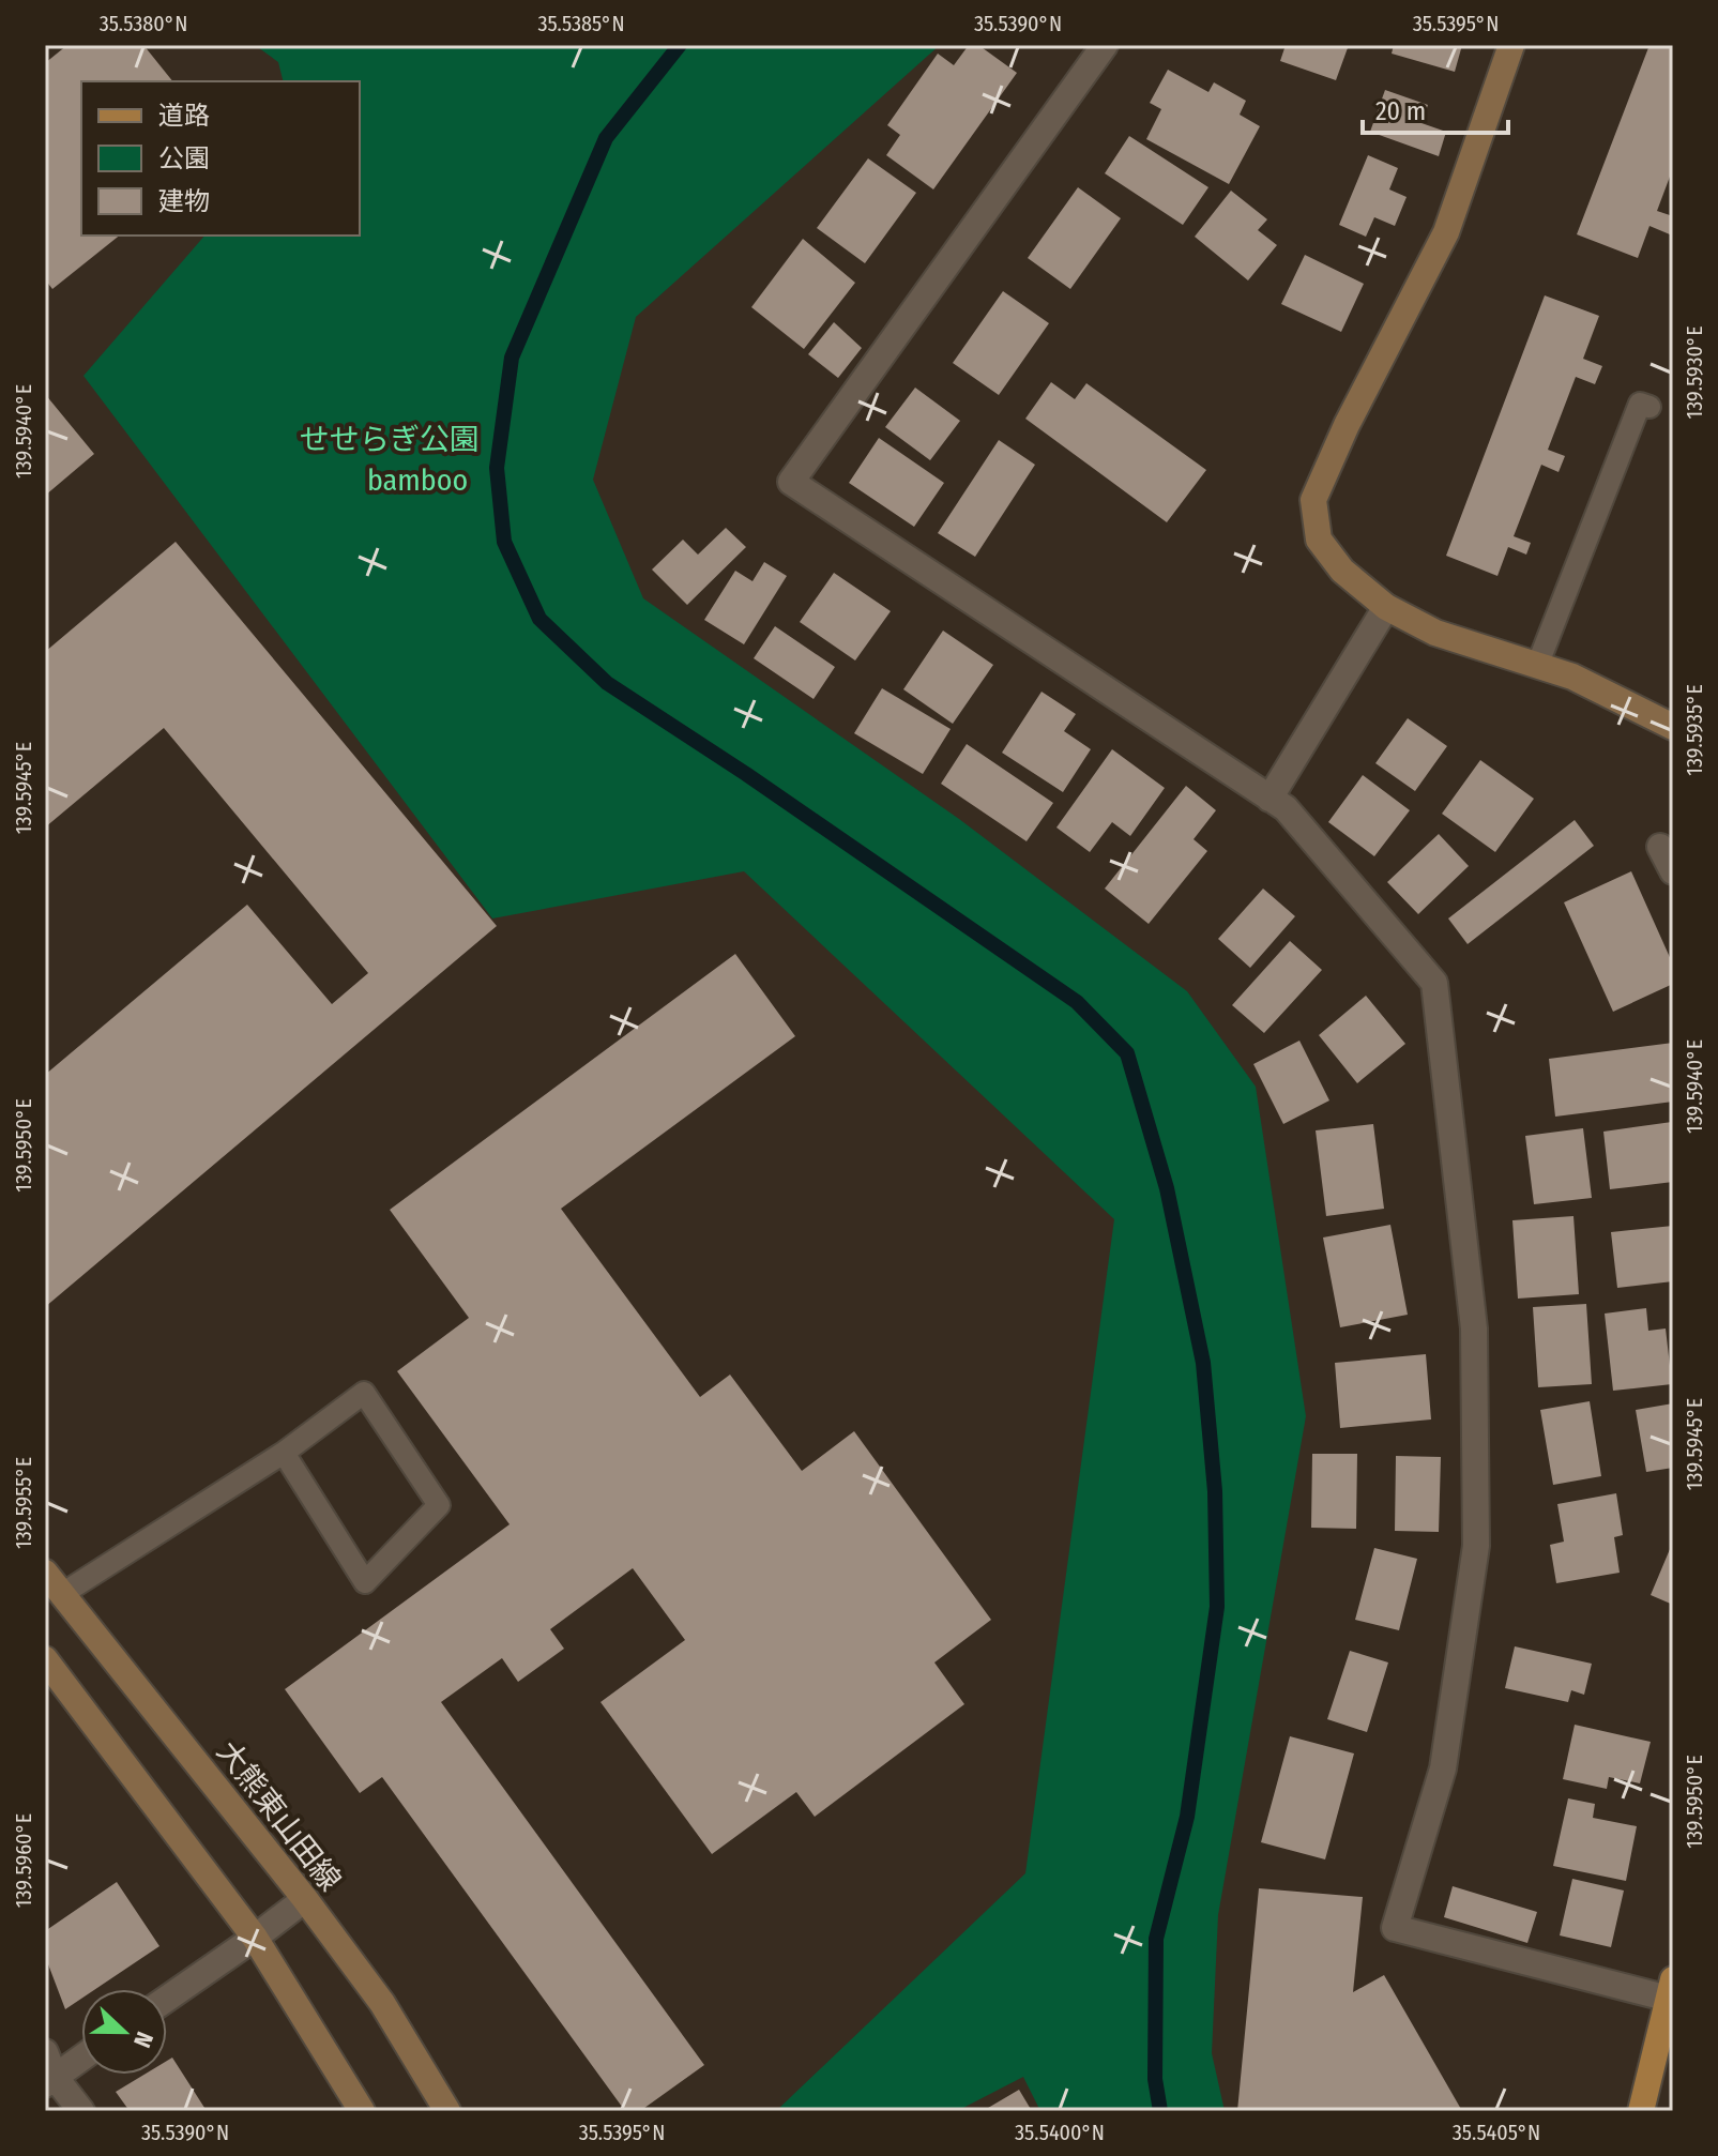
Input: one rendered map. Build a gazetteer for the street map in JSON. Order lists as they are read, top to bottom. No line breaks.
{"streets":{"street":["大熊東山田線"]},"parks":["せせらぎ公園","bamboo"],"legend":["道路","公園","建物"],"scale_bar":"20 m","north":"right","coordinates":["35.5380°N","35.5385°N","35.5390°N","35.5395°N","139.5930°E","139.5940°E","139.5935°E","139.5945°E","139.5950°E","139.5955°E","139.5960°E","35.5400°N","35.5405°N"]}
